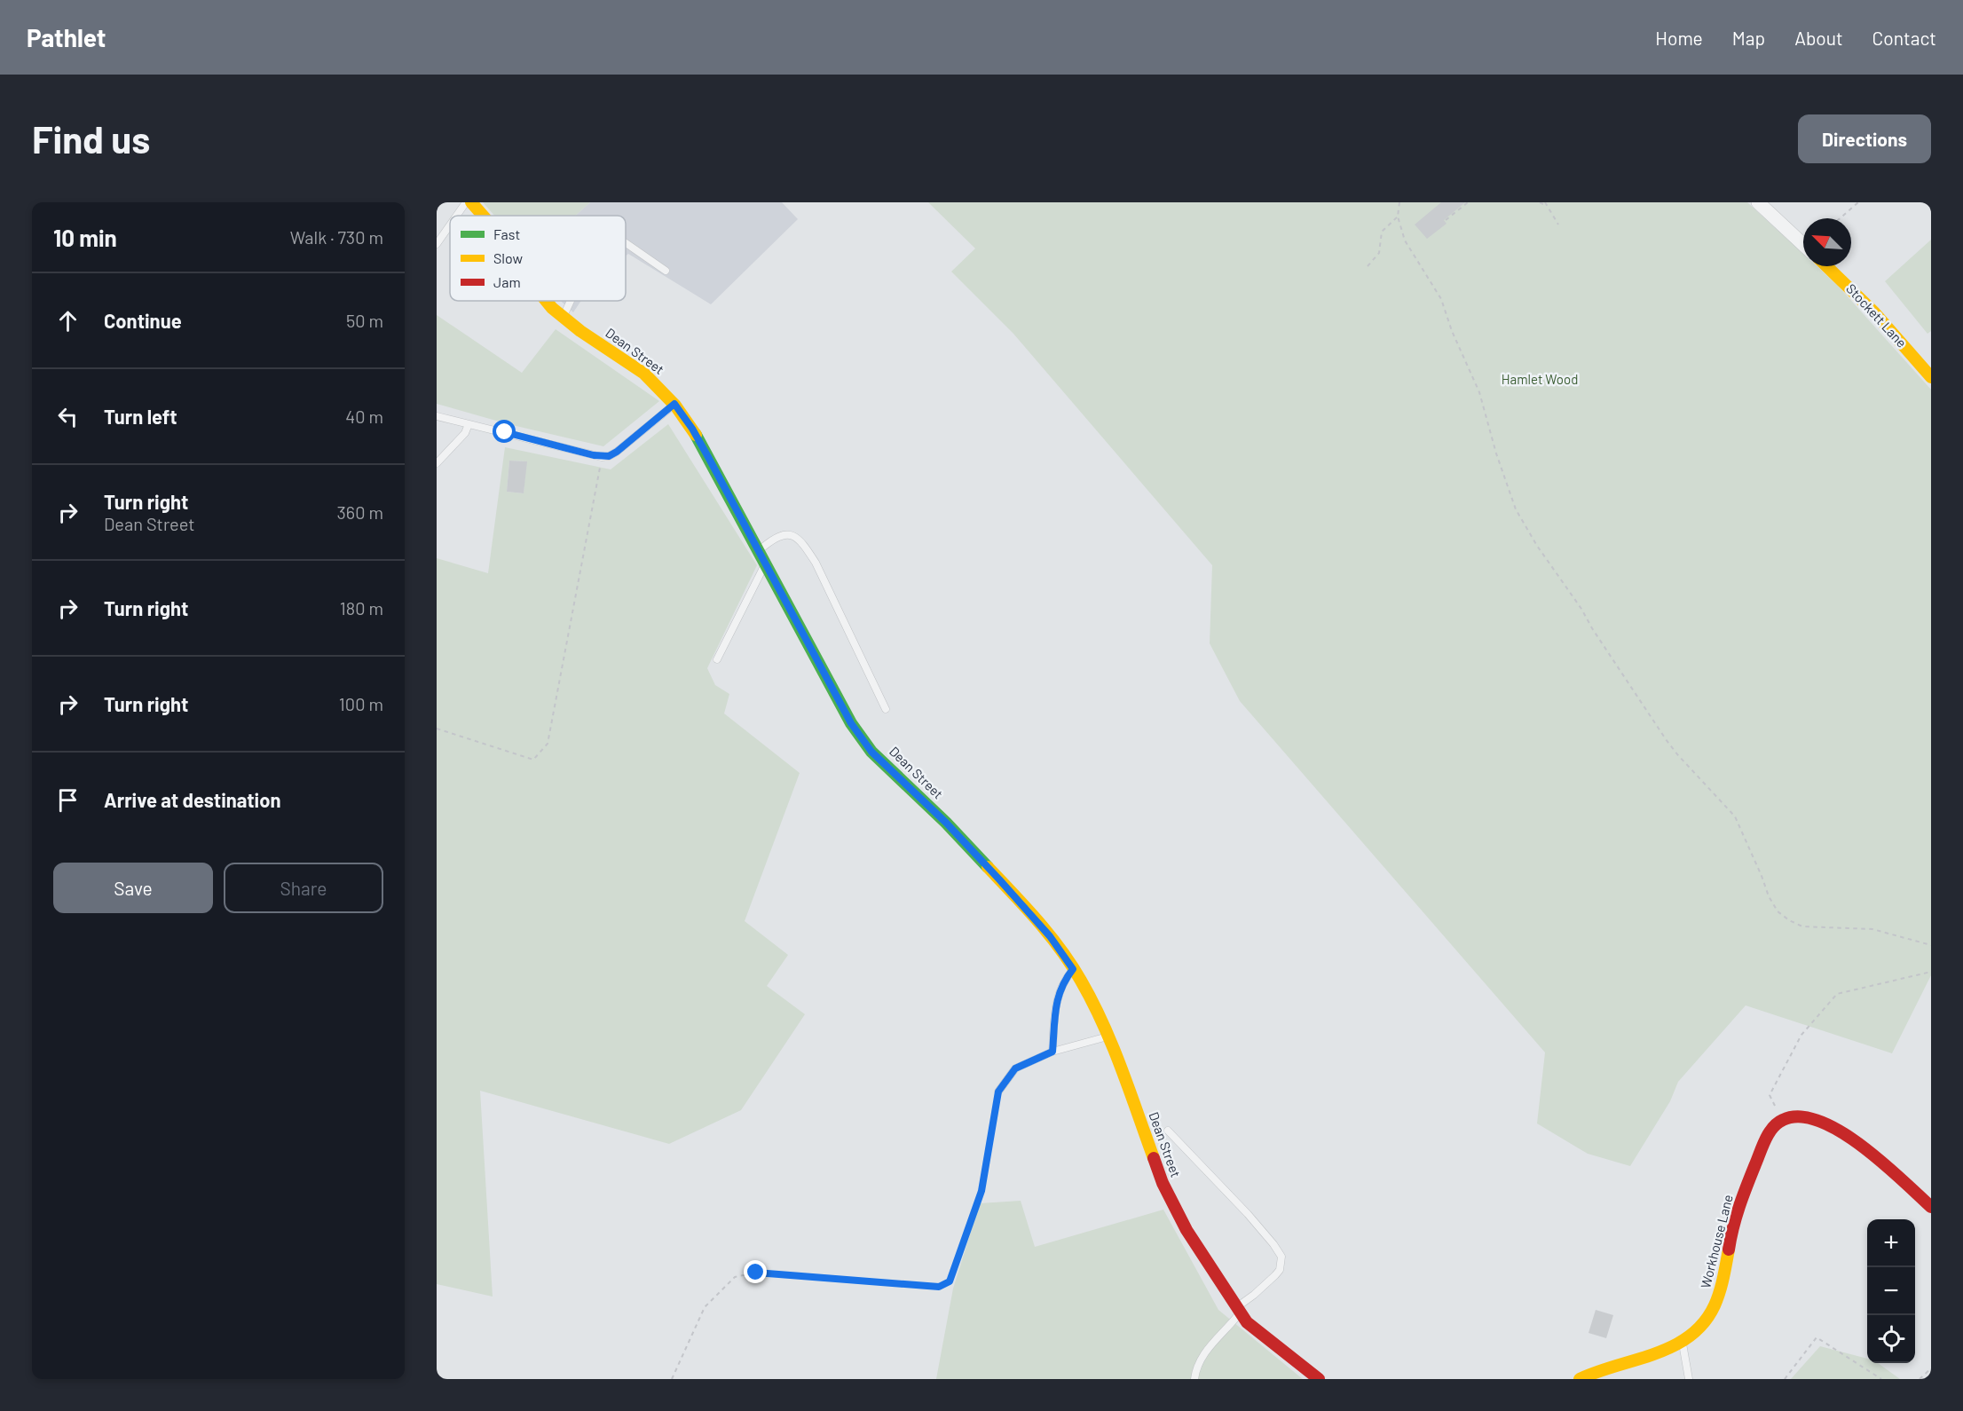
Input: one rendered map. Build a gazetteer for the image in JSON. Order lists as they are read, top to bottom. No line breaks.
{"streets":{"street":["Stockett Lane","Dean Street","Workhouse Lane"]},"parks":["Hamlet Wood"],"legend":["Fast","Slow","Jam"],"north":"top left","page":{"header":"Pathlet","nav":["Home","Map","About","Contact"],"buttons":["Directions",["Save","Share"]],"title":"Find us","heading":["10 min","Walk · 730 m"],"list":[["Continue","50 m"],["Turn left","40 m"],["Turn right","Dean Street","360 m"],["Turn right","180 m"],["Turn right","100 m"],"Arrive at destination"],"map_buttons":["+","−"]}}
